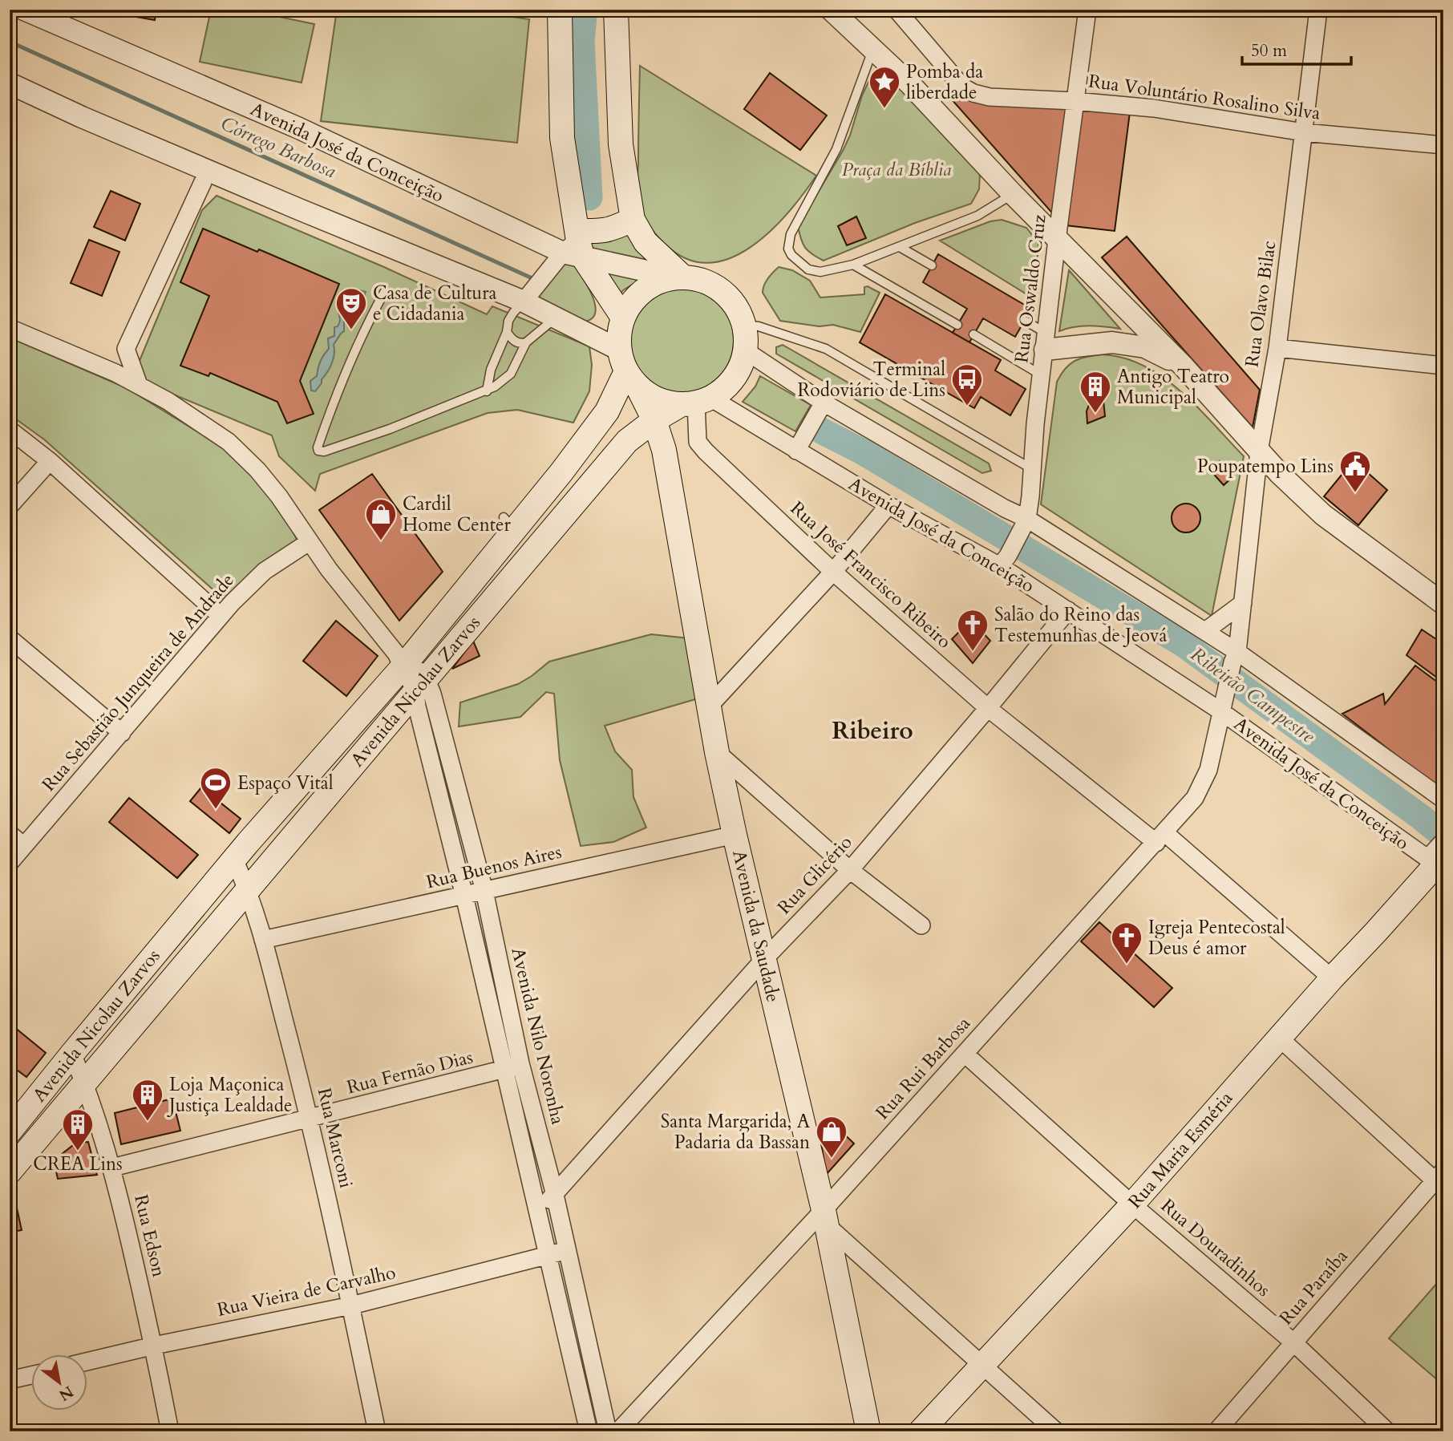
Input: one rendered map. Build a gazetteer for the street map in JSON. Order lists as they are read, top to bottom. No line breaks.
{"streets":{"main road":["Avenida Nicolau Zarvos","Avenida da Saudade","Rua Maria Esméria"],"street":["Rua Voluntário Rosalino Silva","Avenida José da Conceição","Rua Oswaldo Cruz","Rua Olavo Bilac","Rua José Francisco Ribeiro","Rua Sebastião Junqueira de Andrade","Rua Buenos Aires","Rua Glicério","Avenida Nilo Noronha","Rua Rui Barbosa","Rua Fernão Dias","Rua Marconi","Rua Edson","Rua Douradinhos","Rua Paraíba","Rua Vieira de Carvalho"]},"crossings":[["Rua Voluntário Rosalino Silva","Rua Oswaldo Cruz"],["Rua Voluntário Rosalino Silva","Rua Olavo Bilac"],["Avenida José da Conceição","Rua Oswaldo Cruz"],["Avenida José da Conceição","Rua Olavo Bilac"],["Avenida José da Conceição","Rua José Francisco Ribeiro"],["Avenida José da Conceição","Avenida Nicolau Zarvos"],["Avenida José da Conceição","Rua Glicério"],["Avenida José da Conceição","Avenida da Saudade"],["Avenida José da Conceição","Rua Rui Barbosa"],["Avenida José da Conceição","Rua Maria Esméria"],["Rua Olavo Bilac","Rua Rui Barbosa"],["Rua José Francisco Ribeiro","Avenida Nicolau Zarvos"],["Rua José Francisco Ribeiro","Rua Glicério"],["Rua José Francisco Ribeiro","Avenida da Saudade"],["Rua José Francisco Ribeiro","Rua Rui Barbosa"],["Rua José Francisco Ribeiro","Rua Maria Esméria"],["Rua Sebastião Junqueira de Andrade","Avenida Nilo Noronha"],["Avenida Nicolau Zarvos","Avenida da Saudade"],["Avenida Nicolau Zarvos","Avenida Nilo Noronha"],["Avenida Nicolau Zarvos","Rua Marconi"],["Avenida Nicolau Zarvos","Rua Edson"],["Rua Buenos Aires","Avenida da Saudade"],["Rua Buenos Aires","Avenida Nilo Noronha"],["Rua Buenos Aires","Rua Marconi"],["Rua Glicério","Avenida da Saudade"],["Rua Glicério","Avenida Nilo Noronha"],["Avenida da Saudade","Rua Rui Barbosa"],["Avenida Nilo Noronha","Rua Fernão Dias"],["Avenida Nilo Noronha","Rua Vieira de Carvalho"],["Rua Rui Barbosa","Rua Douradinhos"],["Rua Fernão Dias","Rua Marconi"],["Rua Fernão Dias","Rua Edson"],["Rua Marconi","Rua Vieira de Carvalho"],["Rua Maria Esméria","Rua Douradinhos"],["Rua Edson","Rua Vieira de Carvalho"],["Rua Douradinhos","Rua Paraíba"]],"districts":["Ribeiro"],"water":["Córrego Barbosa","Ribeirão Campestre"],"parks":["Praça da Bíblia"],"places":{"place":["Pomba da liberdade"],"theatre":["Casa de Cultura e Cidadania"],"bus stop":["Terminal Rodoviário de Lins"],"building":["Antigo Teatro Municipal","Loja Maçonica Justiça Lealdade","CREA Lins"],"public building":["Poupatempo Lins"],"shop":["Cardil Home Center","Santa Margarida, A Padaria da Bassan"],"church":["Salão do Reino das Testemunhas de Jeová","Igreja Pentecostal Deus é amor"],"sports":["Espaço Vital"]},"scale_bar":"50 m","north":"bottom right"}
